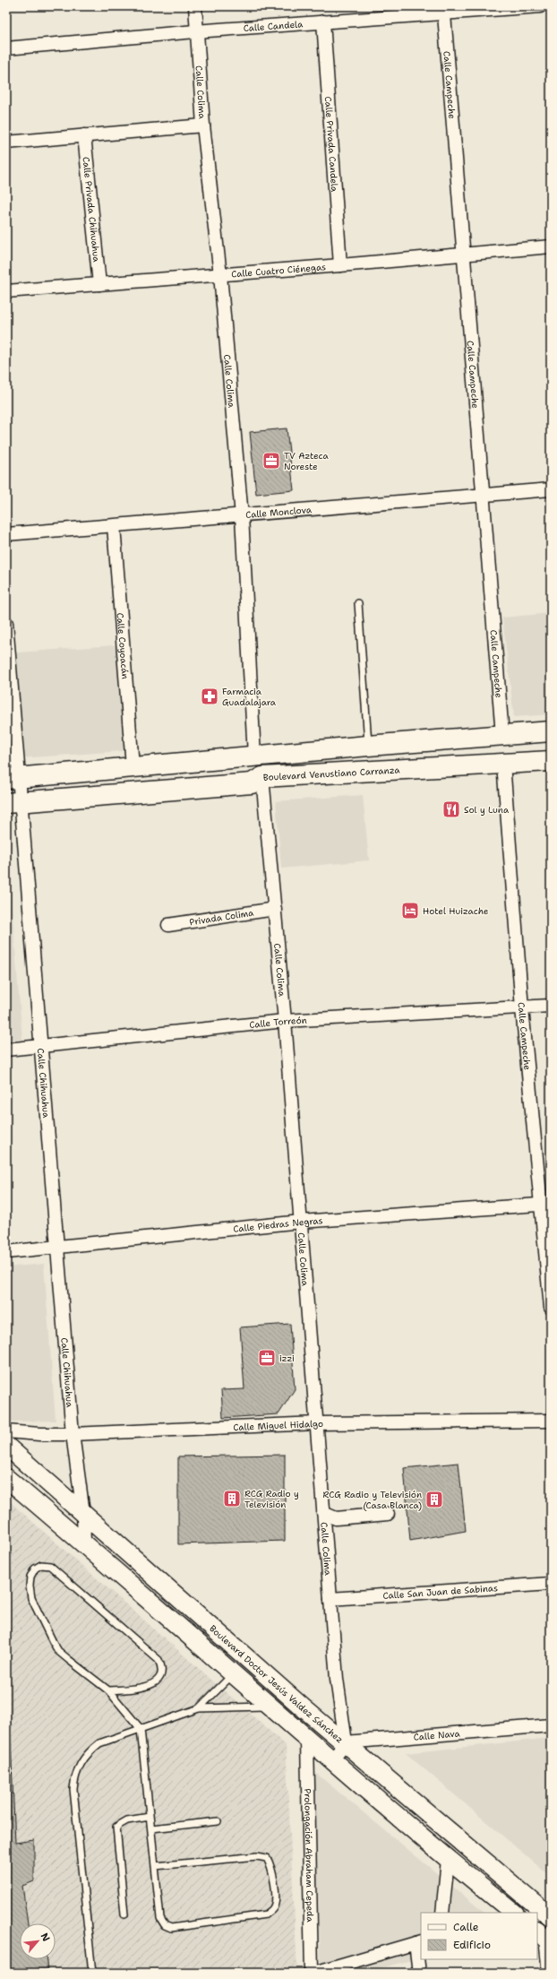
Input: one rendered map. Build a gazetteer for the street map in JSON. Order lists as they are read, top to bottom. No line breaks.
{"streets":{"main road":["Boulevard Venustiano Carranza","Boulevard Doctor Jesús Valdez Sánchez"],"street":["Calle Candela","Calle Campeche","Calle Colima","Calle Privada Candela","Calle Privada Chihuahua","Calle Cuatro Ciénegas","Calle Monclova","Calle Coyoacán","Privada Colima","Calle Torreón","Calle Chihuahua","Calle Piedras Negras","Calle Miguel Hidalgo","Calle San Juan de Sabinas","Calle Nava","Prolongación Abraham Cepeda"]},"crossings":[["Calle Candela","Calle Campeche"],["Calle Candela","Calle Colima"],["Calle Candela","Calle Privada Candela"],["Calle Campeche","Calle Cuatro Ciénegas"],["Calle Campeche","Calle Monclova"],["Calle Campeche","Boulevard Venustiano Carranza"],["Calle Campeche","Calle Torreón"],["Calle Campeche","Calle Piedras Negras"],["Calle Colima","Calle Cuatro Ciénegas"],["Calle Colima","Calle Monclova"],["Calle Colima","Boulevard Venustiano Carranza"],["Calle Colima","Privada Colima"],["Calle Colima","Calle Torreón"],["Calle Colima","Calle Piedras Negras"],["Calle Colima","Calle Miguel Hidalgo"],["Calle Colima","Calle San Juan de Sabinas"],["Calle Colima","Boulevard Doctor Jesús Valdez Sánchez"],["Calle Colima","Calle Nava"],["Calle Privada Candela","Calle Cuatro Ciénegas"],["Calle Privada Chihuahua","Calle Cuatro Ciénegas"],["Calle Monclova","Calle Coyoacán"],["Boulevard Venustiano Carranza","Calle Chihuahua"],["Calle Torreón","Calle Chihuahua"],["Calle Chihuahua","Calle Piedras Negras"],["Calle Chihuahua","Calle Miguel Hidalgo"],["Calle Chihuahua","Boulevard Doctor Jesús Valdez Sánchez"],["Boulevard Doctor Jesús Valdez Sánchez","Calle Nava"],["Boulevard Doctor Jesús Valdez Sánchez","Prolongación Abraham Cepeda"]],"places":{"office":["TV Azteca Noreste","izzi"],"pharmacy":["Farmacia Guadalajara"],"restaurant":["Sol y Luna"],"hotel":["Hotel Huizache"],"building":["RCG Radio y Televisión","RCG Radio y Televisión (Casa Blanca)"]},"legend":["Calle","Edificio"],"north":"top right"}
